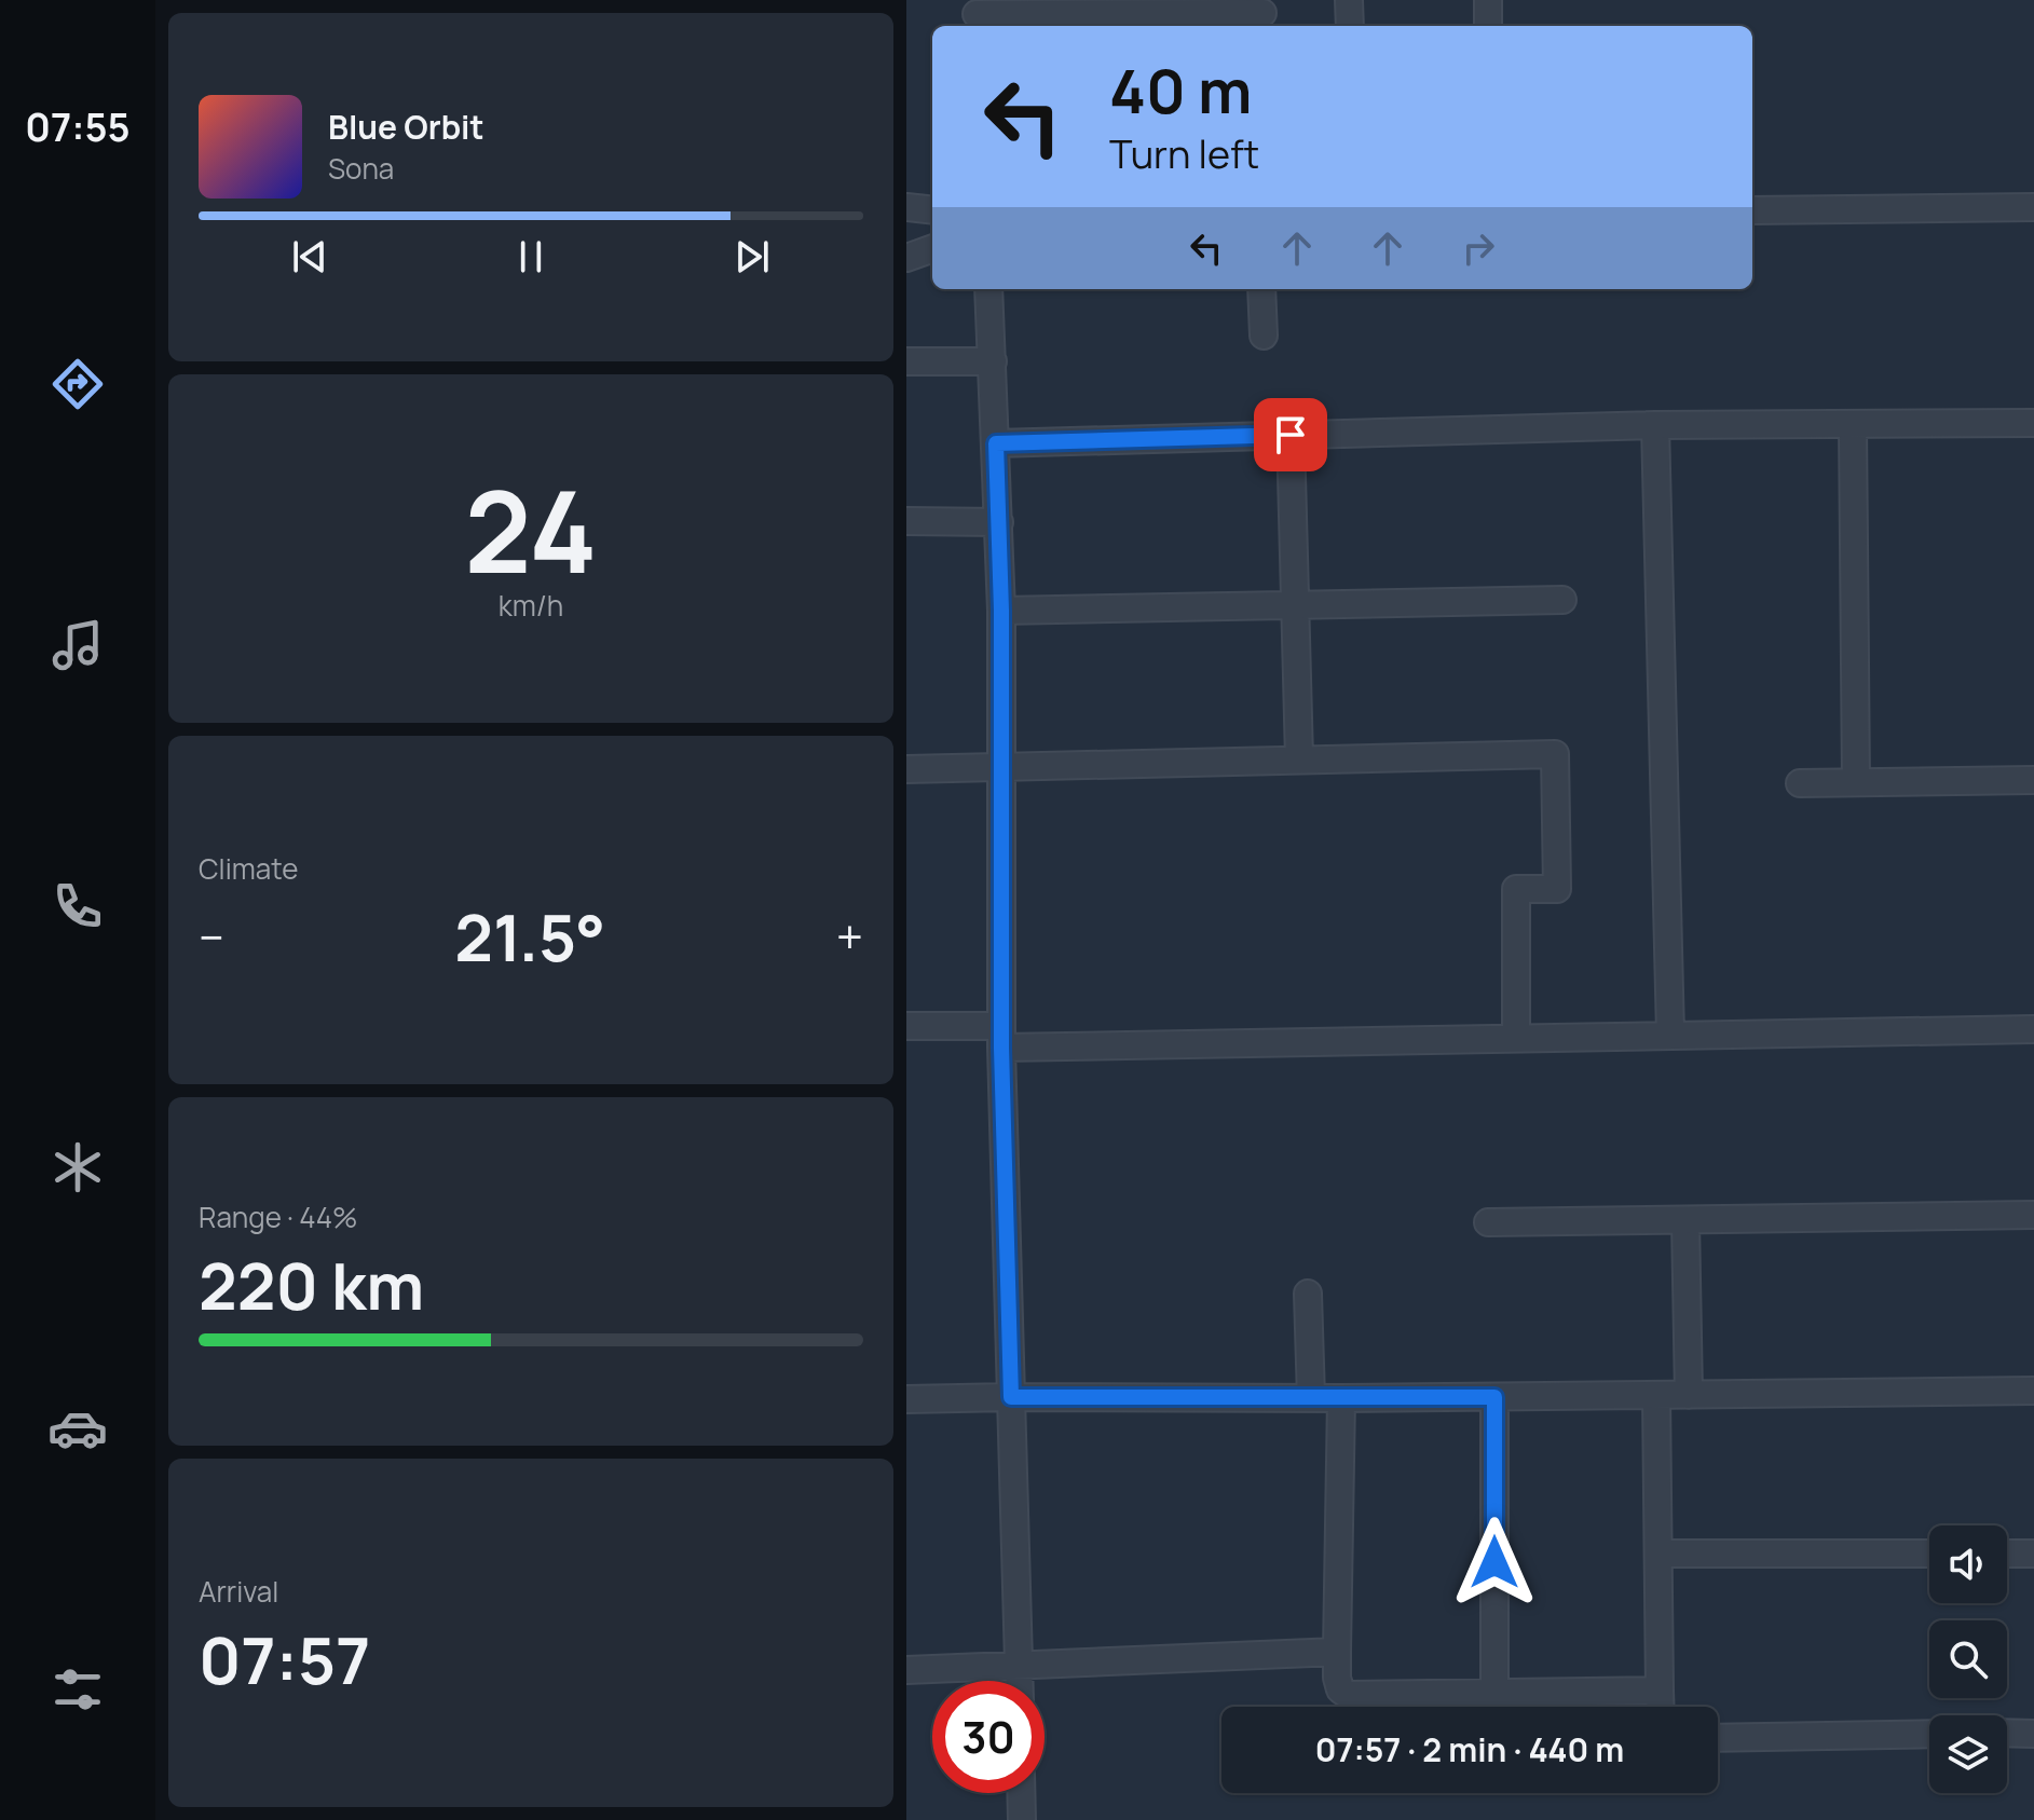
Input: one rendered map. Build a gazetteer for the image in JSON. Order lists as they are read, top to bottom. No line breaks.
{"page":{"tabs":"07:55","turn":["40 m","Turn left"],"song":["Blue Orbit","Sona"],"tile":[["24","km/h"],"Climate",["Range · 44%","220 km"],["Arrival","07:57"]],"heat":["−","21.5°","+"],"limit":"30","trip":"07:57 · 2 min · 440 m"}}
